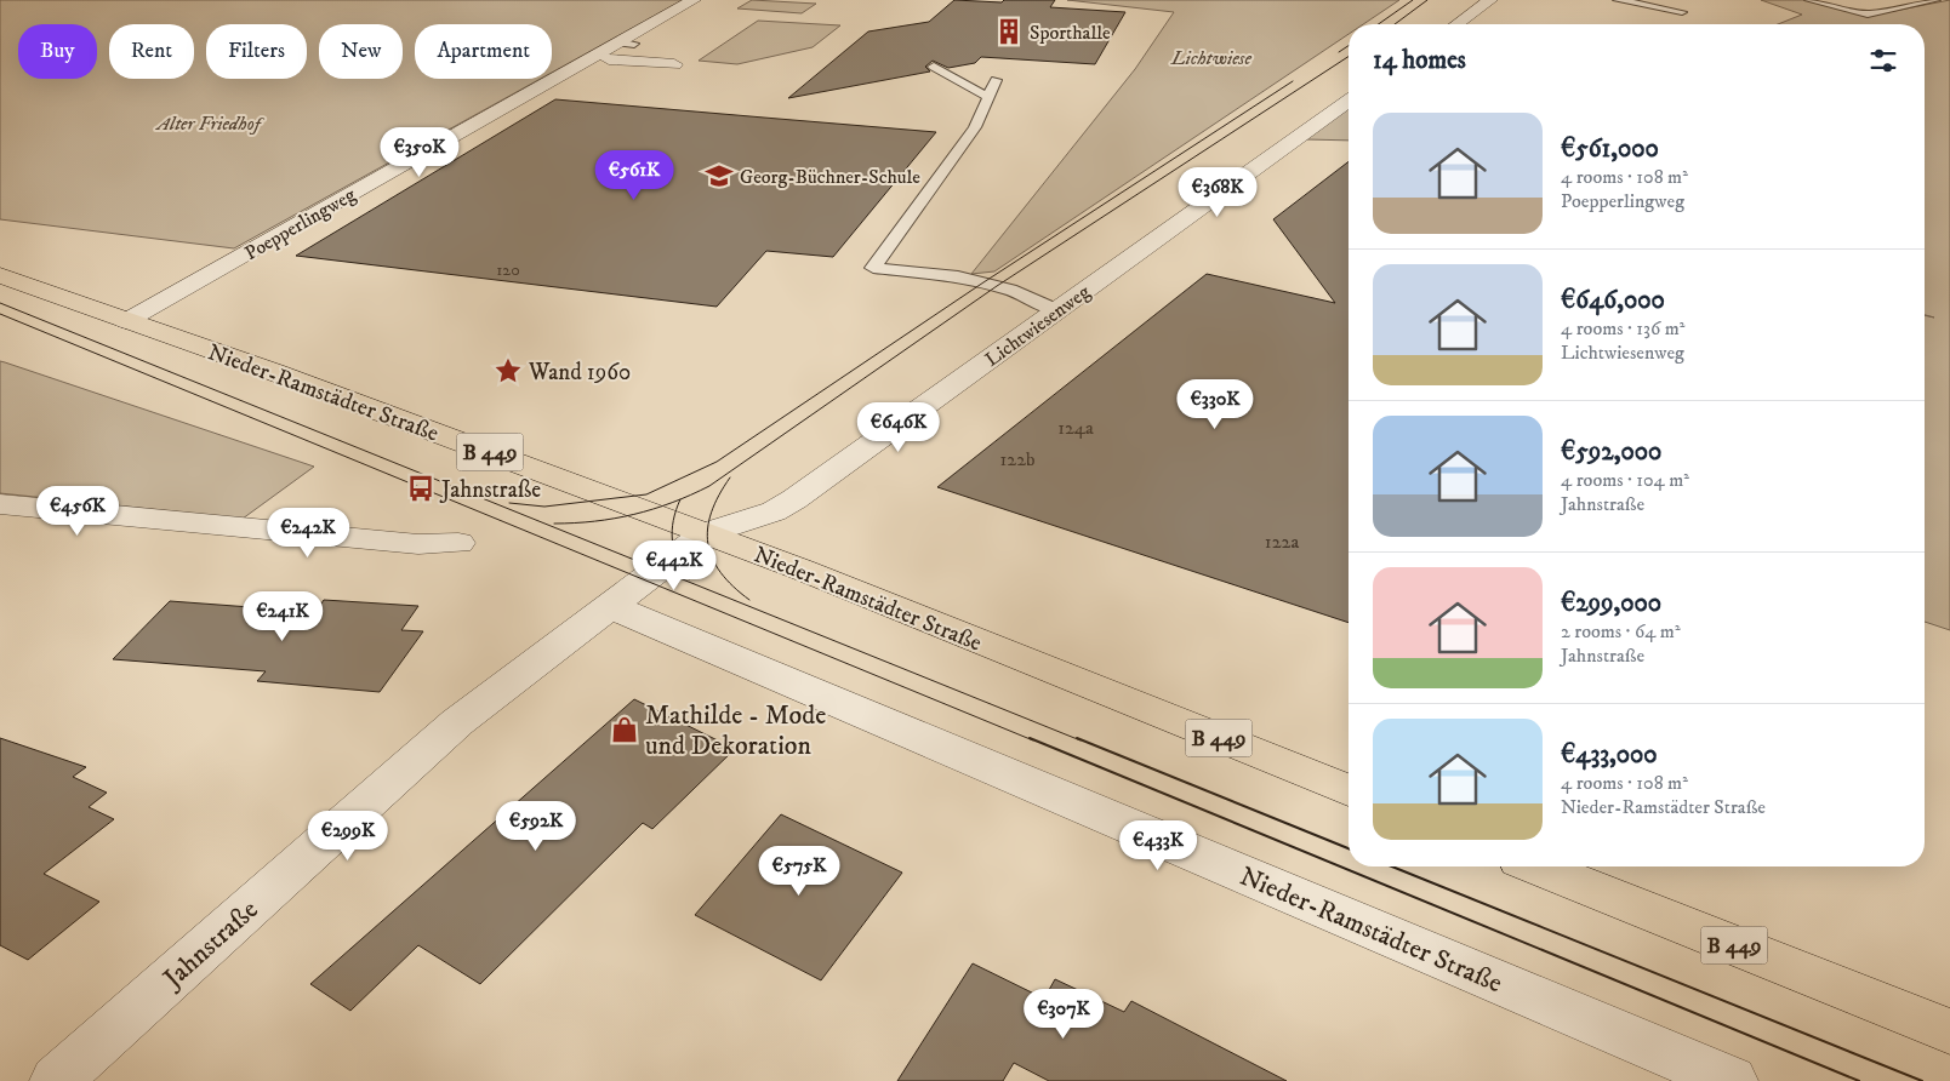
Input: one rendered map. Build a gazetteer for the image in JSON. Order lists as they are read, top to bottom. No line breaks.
{"streets":{"main road":["Nieder-Ramstädter Straße","B 449"],"street":["Poepperlingweg","Lichtwiesenweg","Jahnstraße"]},"crossings":[["Poepperlingweg","Nieder-Ramstädter Straße"],["Lichtwiesenweg","Nieder-Ramstädter Straße"],["Lichtwiesenweg","Jahnstraße"],["Nieder-Ramstädter Straße","Jahnstraße"]],"parks":["Lichtwiese","Alter Friedhof"],"places":{"building":["Sporthalle"],"school or university":["Georg-Büchner-Schule"],"place":["Wand 1960"],"bus stop":["Jahnstraße"],"shop":["Mathilde - Mode und Dekoration"]},"house_numbers":["120","124a","122b","122a"],"page":{"chip":["Buy","Rent","Filters","New","Apartment"],"heading":"14 homes","list":[{"name":"€561,000","note":"4 rooms · 108 m² · Poepperlingweg"},{"name":"€646,000","note":"4 rooms · 136 m² · Lichtwiesenweg"},{"name":"€592,000","note":"4 rooms · 104 m² · Jahnstraße"},{"name":"€299,000","note":"2 rooms · 64 m² · Jahnstraße"},{"name":"€433,000","note":"4 rooms · 108 m² · Nieder-Ramstädter Straße"}],"price":["€350K","€561K","€368K","€330K","€646K","€456K","€242K","€442K","€241K","€592K","€299K","€433K","€575K","€307K"]}}
